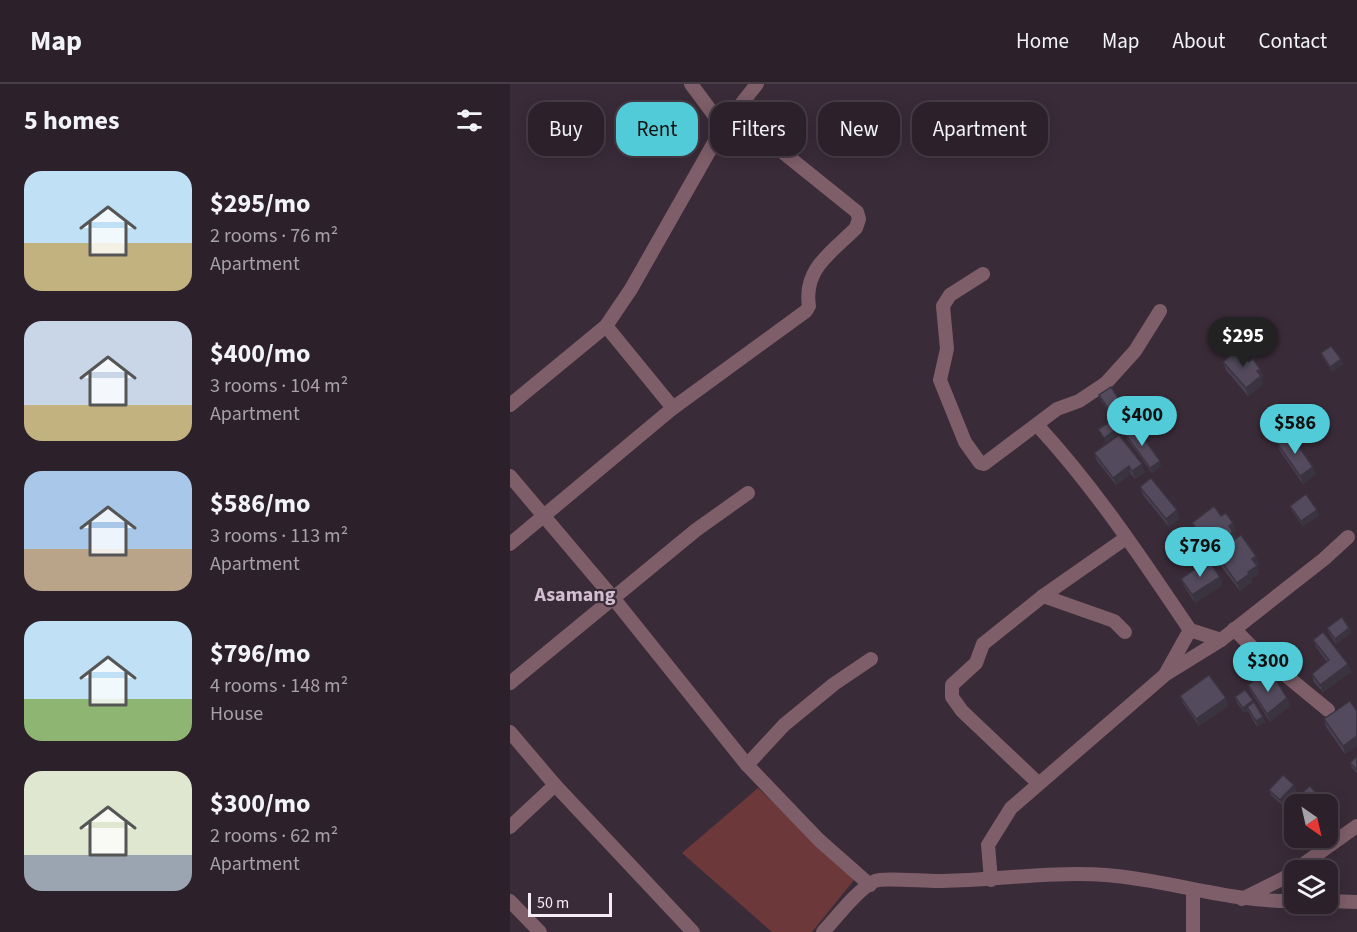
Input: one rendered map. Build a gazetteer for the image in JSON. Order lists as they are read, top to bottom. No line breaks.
{"districts":["Asamang"],"scale_bar":"50 m","north":"bottom right","page":{"header":"Map","nav":["Home","Map","About","Contact"],"heading":"5 homes","chip":["Buy","Rent","Filters","New","Apartment"],"list":[{"name":"$295/mo","note":"2 rooms · 76 m² · Apartment"},{"name":"$400/mo","note":"3 rooms · 104 m² · Apartment"},{"name":"$586/mo","note":"3 rooms · 113 m² · Apartment"},{"name":"$796/mo","note":"4 rooms · 148 m² · House"},{"name":"$300/mo","note":"2 rooms · 62 m² · Apartment"}],"price":["$295","$400","$586","$796","$300"],"scale":"50 m"}}
